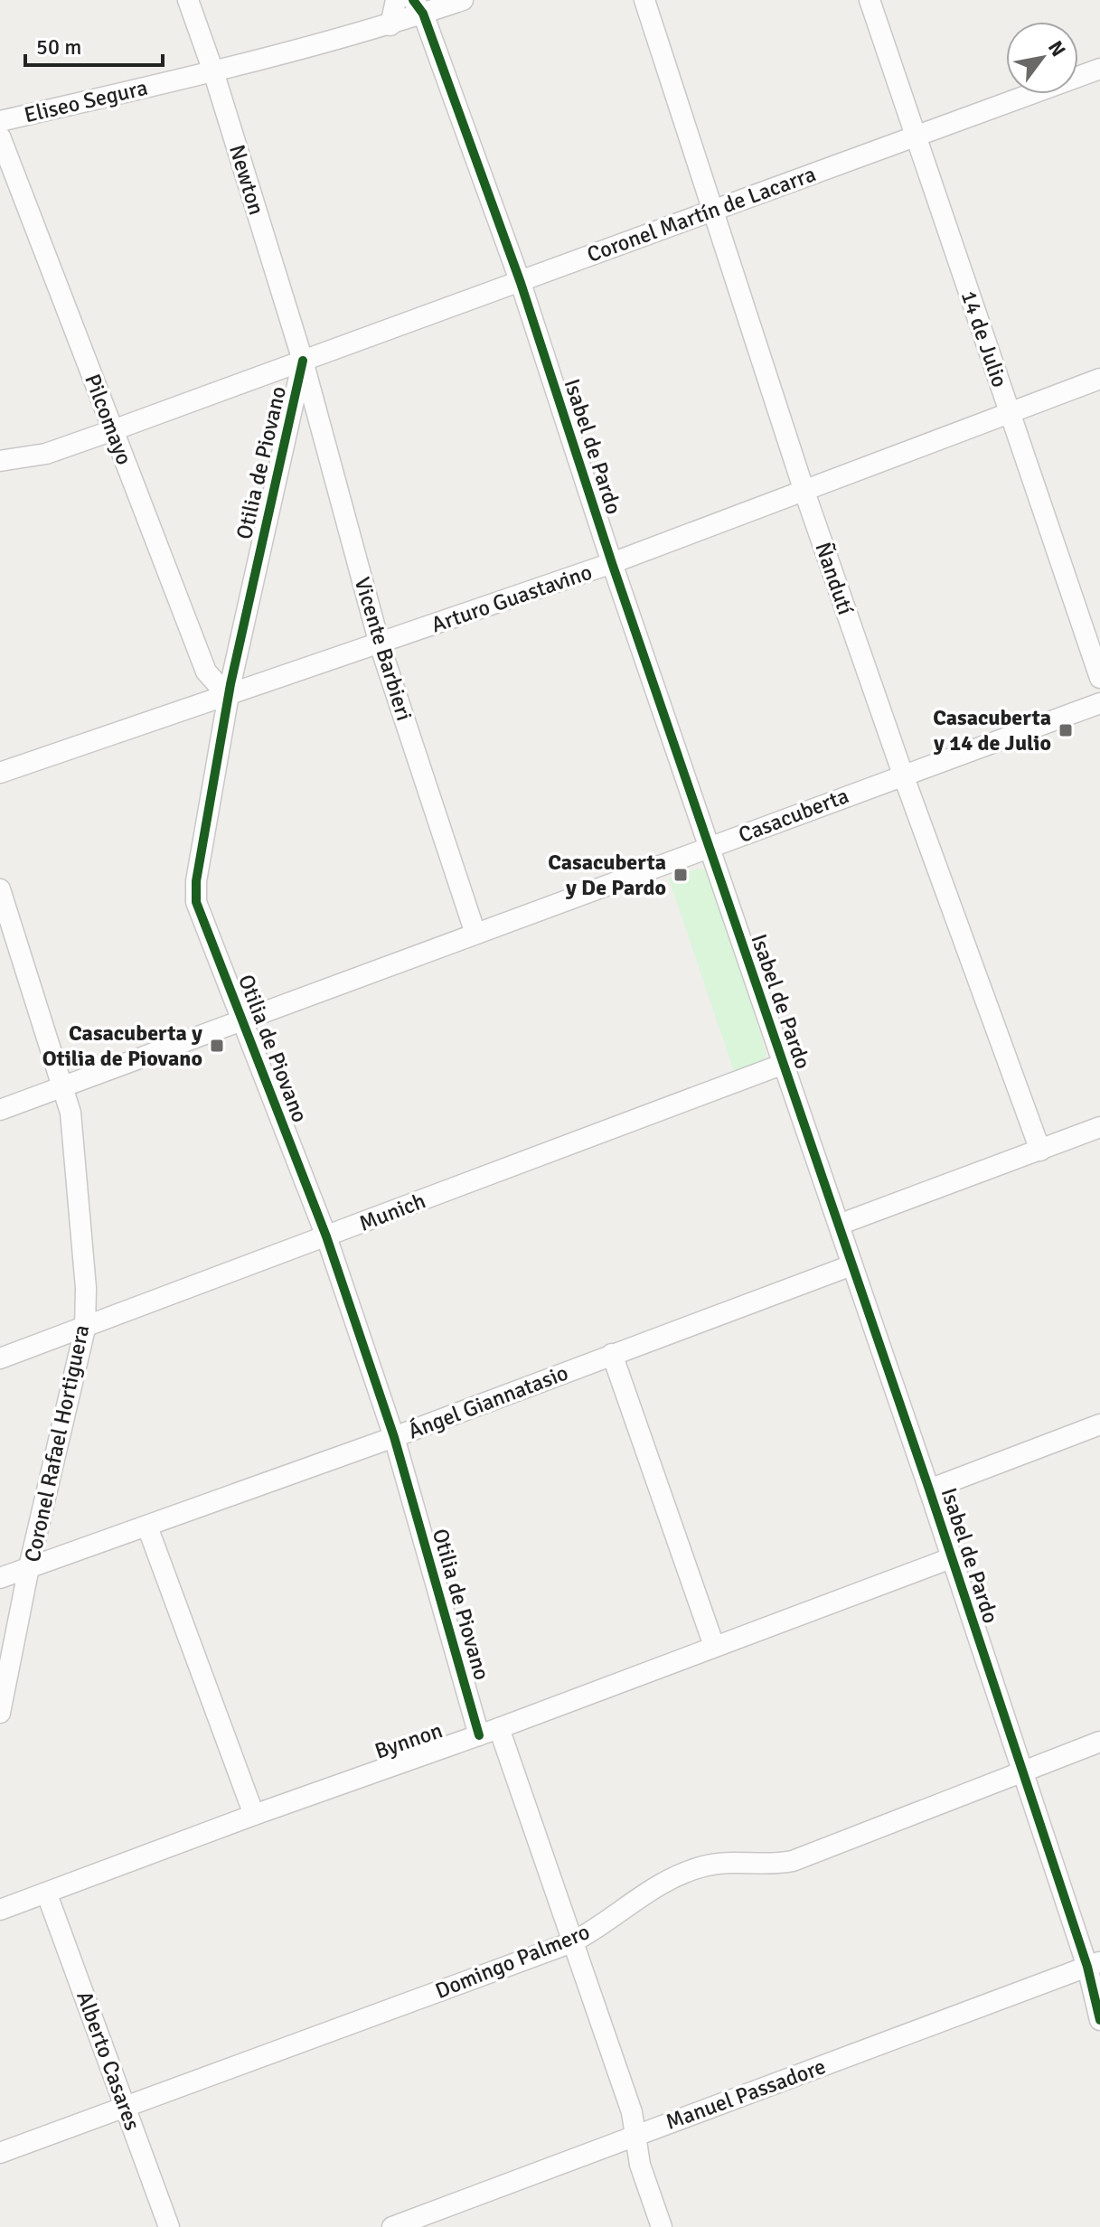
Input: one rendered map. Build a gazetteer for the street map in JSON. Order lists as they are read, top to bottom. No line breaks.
{"streets":{"street":["Eliseo Segura","Newton","Coronel Martín de Lacarra","14 de Julio","Pilcomayo","Isabel de Pardo","Otilia de Piovano","Ñandutí","Arturo Guastavino","Vicente Barbieri","Casacuberta","Munich","Ángel Giannatasio","Coronel Rafael Hortiguera","Bynnon","Domingo Palmero","Alberto Casares","Manuel Passadore"]},"crossings":[["Eliseo Segura","Newton"],["Eliseo Segura","Isabel de Pardo"],["Newton","Coronel Martín de Lacarra"],["Newton","Otilia de Piovano"],["Newton","Vicente Barbieri"],["Coronel Martín de Lacarra","14 de Julio"],["Coronel Martín de Lacarra","Pilcomayo"],["Coronel Martín de Lacarra","Isabel de Pardo"],["Coronel Martín de Lacarra","Otilia de Piovano"],["Coronel Martín de Lacarra","Ñandutí"],["Coronel Martín de Lacarra","Vicente Barbieri"],["14 de Julio","Arturo Guastavino"],["Pilcomayo","Otilia de Piovano"],["Pilcomayo","Arturo Guastavino"],["Isabel de Pardo","Arturo Guastavino"],["Isabel de Pardo","Casacuberta"],["Isabel de Pardo","Munich"],["Isabel de Pardo","Ángel Giannatasio"],["Isabel de Pardo","Bynnon"],["Isabel de Pardo","Domingo Palmero"],["Isabel de Pardo","Manuel Passadore"],["Otilia de Piovano","Arturo Guastavino"],["Otilia de Piovano","Vicente Barbieri"],["Otilia de Piovano","Casacuberta"],["Otilia de Piovano","Munich"],["Otilia de Piovano","Ángel Giannatasio"],["Otilia de Piovano","Bynnon"],["Ñandutí","Arturo Guastavino"],["Ñandutí","Casacuberta"],["Arturo Guastavino","Vicente Barbieri"],["Vicente Barbieri","Casacuberta"],["Casacuberta","Coronel Rafael Hortiguera"],["Munich","Coronel Rafael Hortiguera"],["Ángel Giannatasio","Coronel Rafael Hortiguera"],["Bynnon","Alberto Casares"],["Domingo Palmero","Alberto Casares"]],"places":{"transit":["Casacuberta y 14 de Julio","Casacuberta y De Pardo","Casacuberta y Otilia de Piovano"]},"scale_bar":"50 m","north":"top right"}
